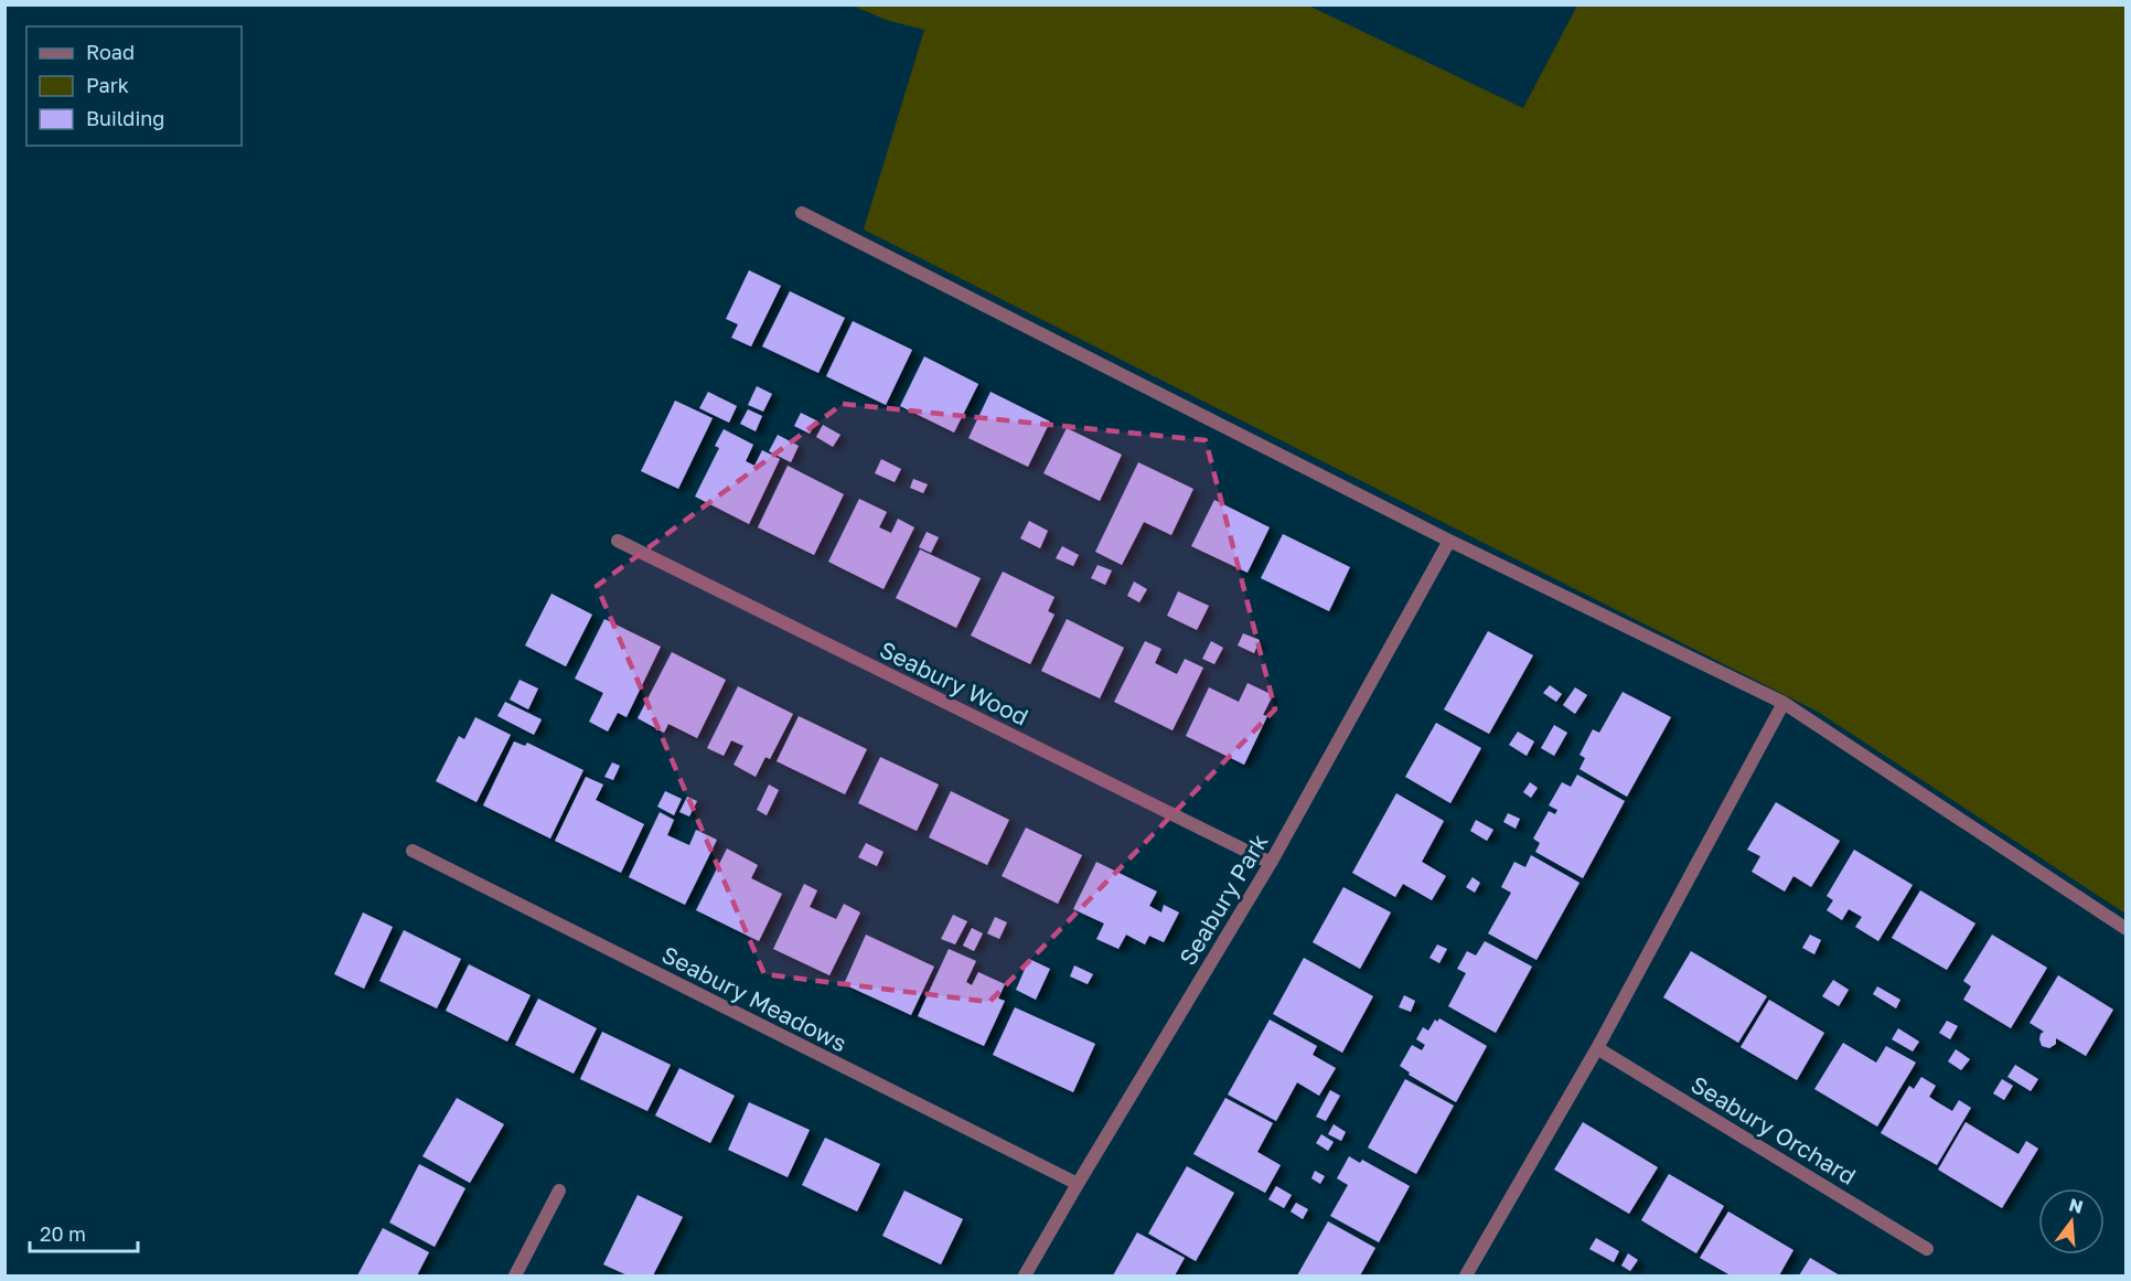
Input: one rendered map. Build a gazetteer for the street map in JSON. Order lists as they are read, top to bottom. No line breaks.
{"streets":{"street":["Seabury Wood","Seabury Park","Seabury Meadows","Seabury Orchard"]},"crossings":[["Seabury Wood","Seabury Park"],["Seabury Park","Seabury Meadows"]],"legend":["Road","Park","Building"],"scale_bar":"20 m","north":"top"}
